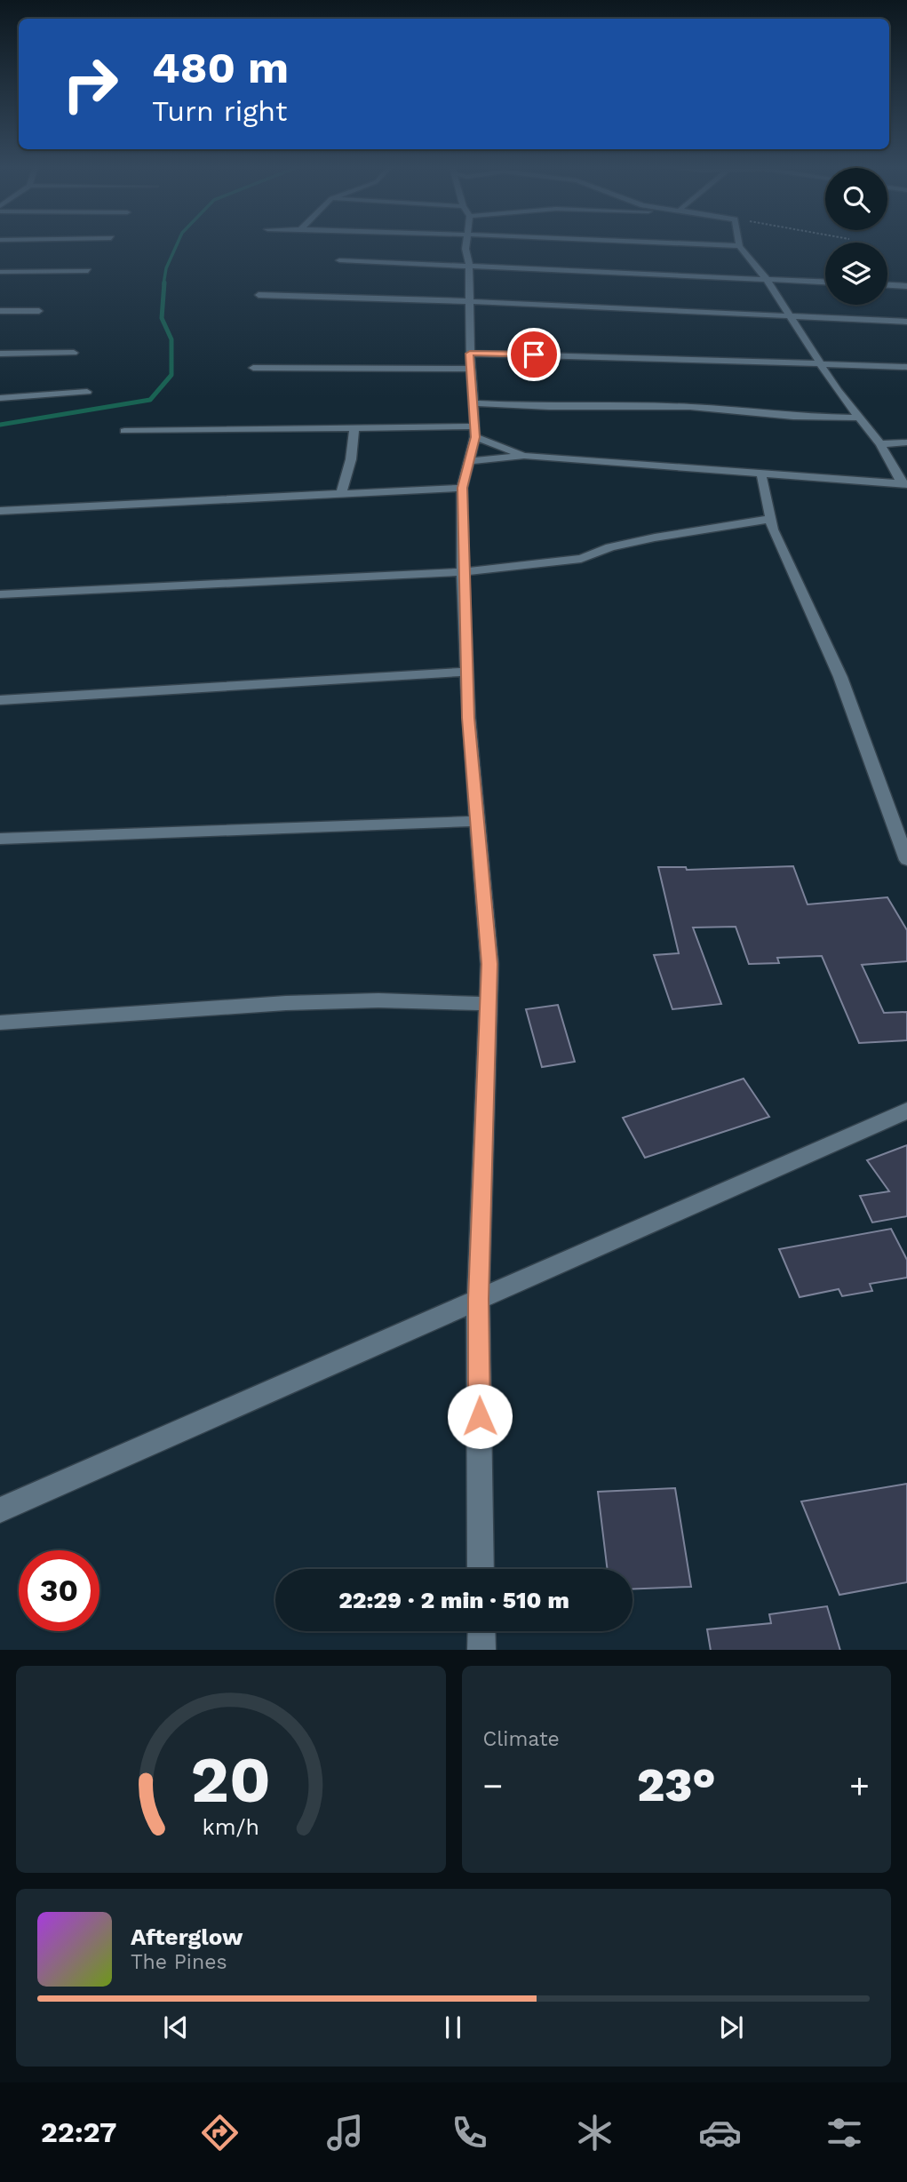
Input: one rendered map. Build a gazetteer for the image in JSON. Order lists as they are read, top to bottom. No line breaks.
{"page":{"turn":["480 m","Turn right"],"limit":"30","trip":"22:29 · 2 min · 510 m","tile":"Climate","heat":["−","23°","+"],"song":["Afterglow","The Pines"],"tabs":"22:27","gauge":["20","km/h"]}}
